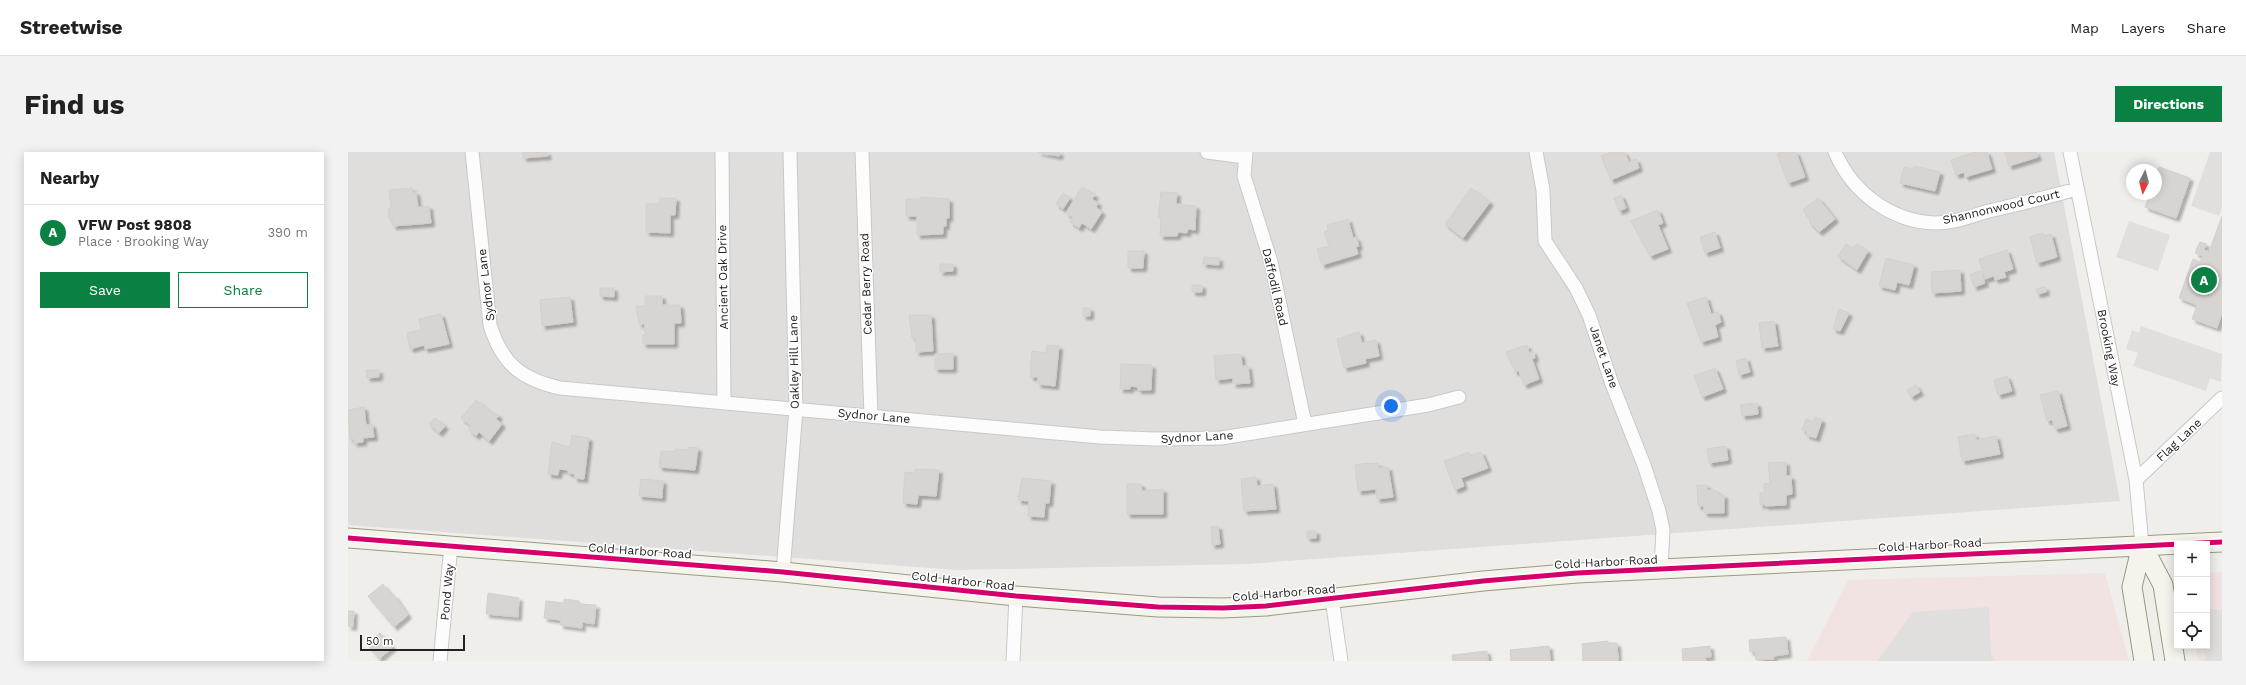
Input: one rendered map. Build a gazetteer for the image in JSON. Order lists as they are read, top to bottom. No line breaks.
{"streets":{"main road":["Cold Harbor Road"],"street":["Shannonwood Court","Ancient Oak Drive","Cedar Berry Road","Sydnor Lane","Daffodil Road","Brooking Way","Janet Lane","Oakley Hill Lane","Flag Lane","Pond Way"]},"crossings":[["Shannonwood Court","Brooking Way"],["Ancient Oak Drive","Sydnor Lane"],["Cedar Berry Road","Sydnor Lane"],["Sydnor Lane","Daffodil Road"],["Sydnor Lane","Oakley Hill Lane"],["Brooking Way","Flag Lane"],["Brooking Way","Cold Harbor Road"],["Janet Lane","Cold Harbor Road"],["Oakley Hill Lane","Cold Harbor Road"],["Cold Harbor Road","Pond Way"]],"scale_bar":"50 m","north":"bottom","page":{"header":"Streetwise","nav":["Map","Layers","Share"],"buttons":["Directions",["Save","Share"]],"title":"Find us","heading":"Nearby","list":[{"mark":"A","name":"VFW Post 9808","note":"Place · Brooking Way","value":"390 m"}],"pins":"A","map_buttons":["+","−"],"scale":"50 m"}}
